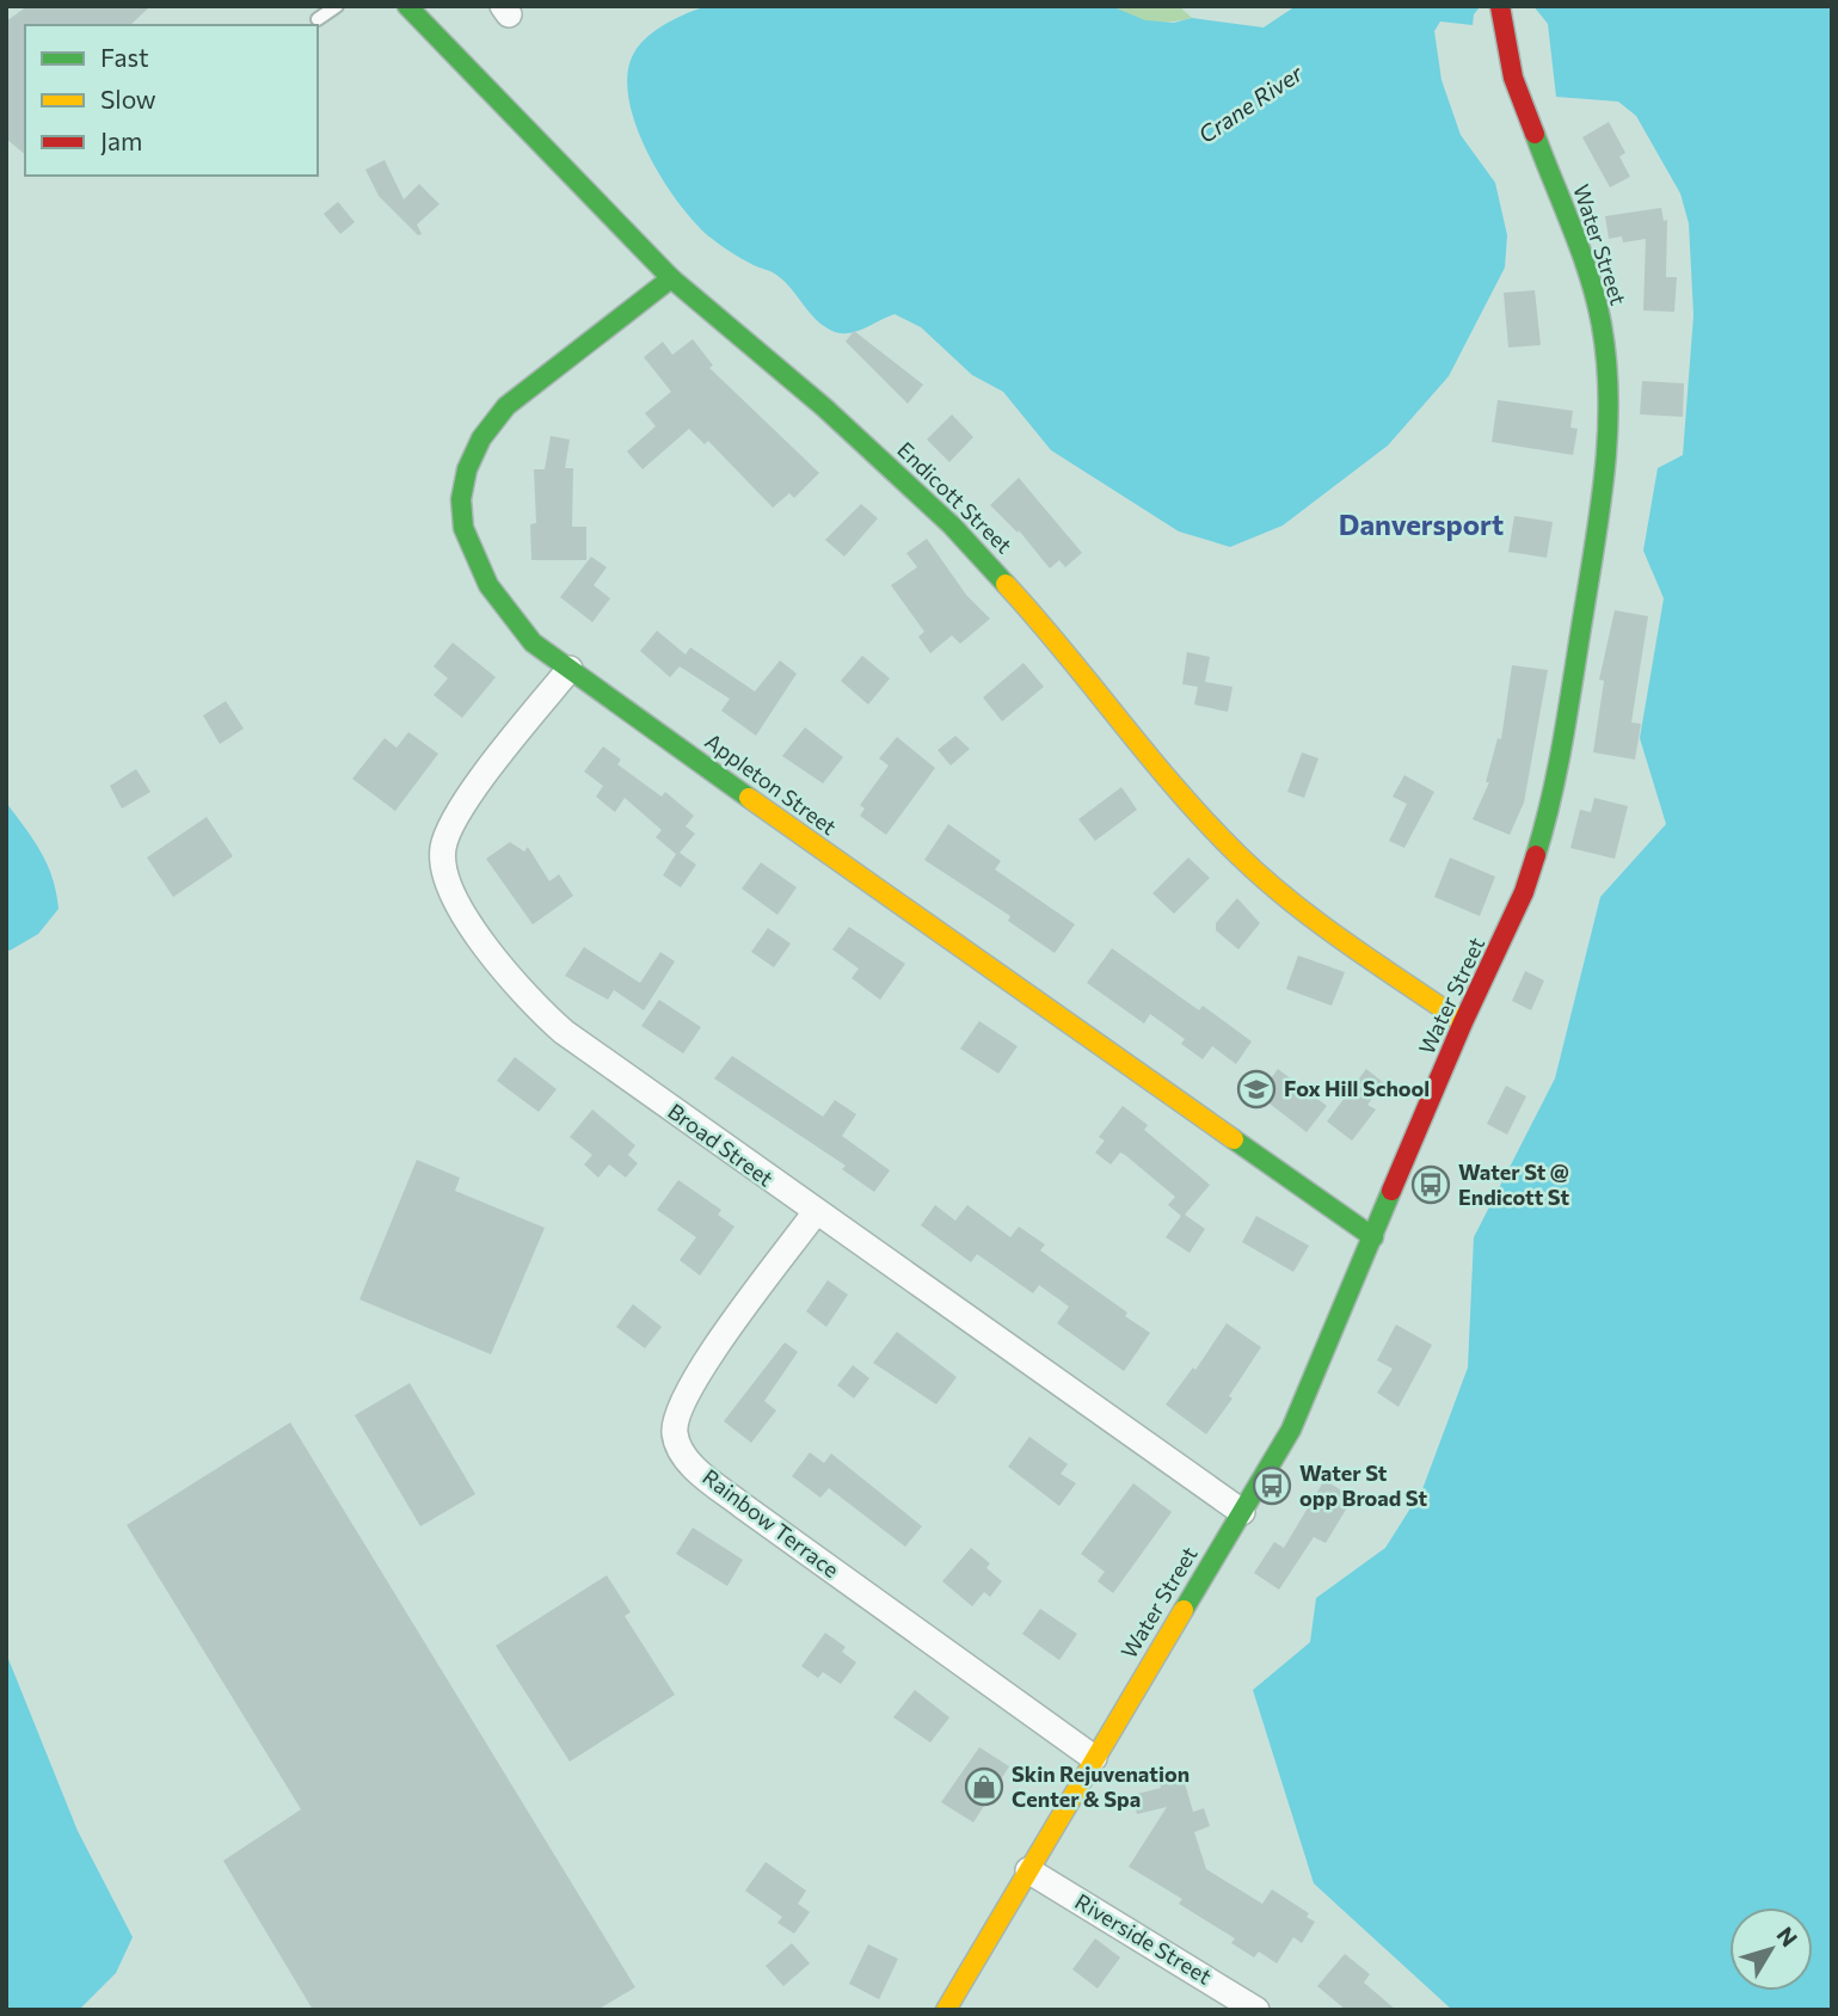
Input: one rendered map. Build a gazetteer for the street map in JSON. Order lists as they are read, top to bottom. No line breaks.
{"streets":{"main road":["Water Street","Endicott Street","Appleton Street"],"street":["Broad Street","Rainbow Terrace","Riverside Street"]},"crossings":[["Water Street","Endicott Street"],["Water Street","Appleton Street"],["Water Street","Broad Street"],["Water Street","Rainbow Terrace"],["Water Street","Riverside Street"],["Endicott Street","Appleton Street"],["Appleton Street","Broad Street"],["Broad Street","Rainbow Terrace"]],"districts":["Danversport"],"water":["Crane River"],"places":{"school or university":["Fox Hill School"],"bus stop":["Water St @ Endicott St","Water St opp Broad St"],"shop":["Skin Rejuvenation Center & Spa"]},"legend":["Fast","Slow","Jam"],"north":"top right"}
